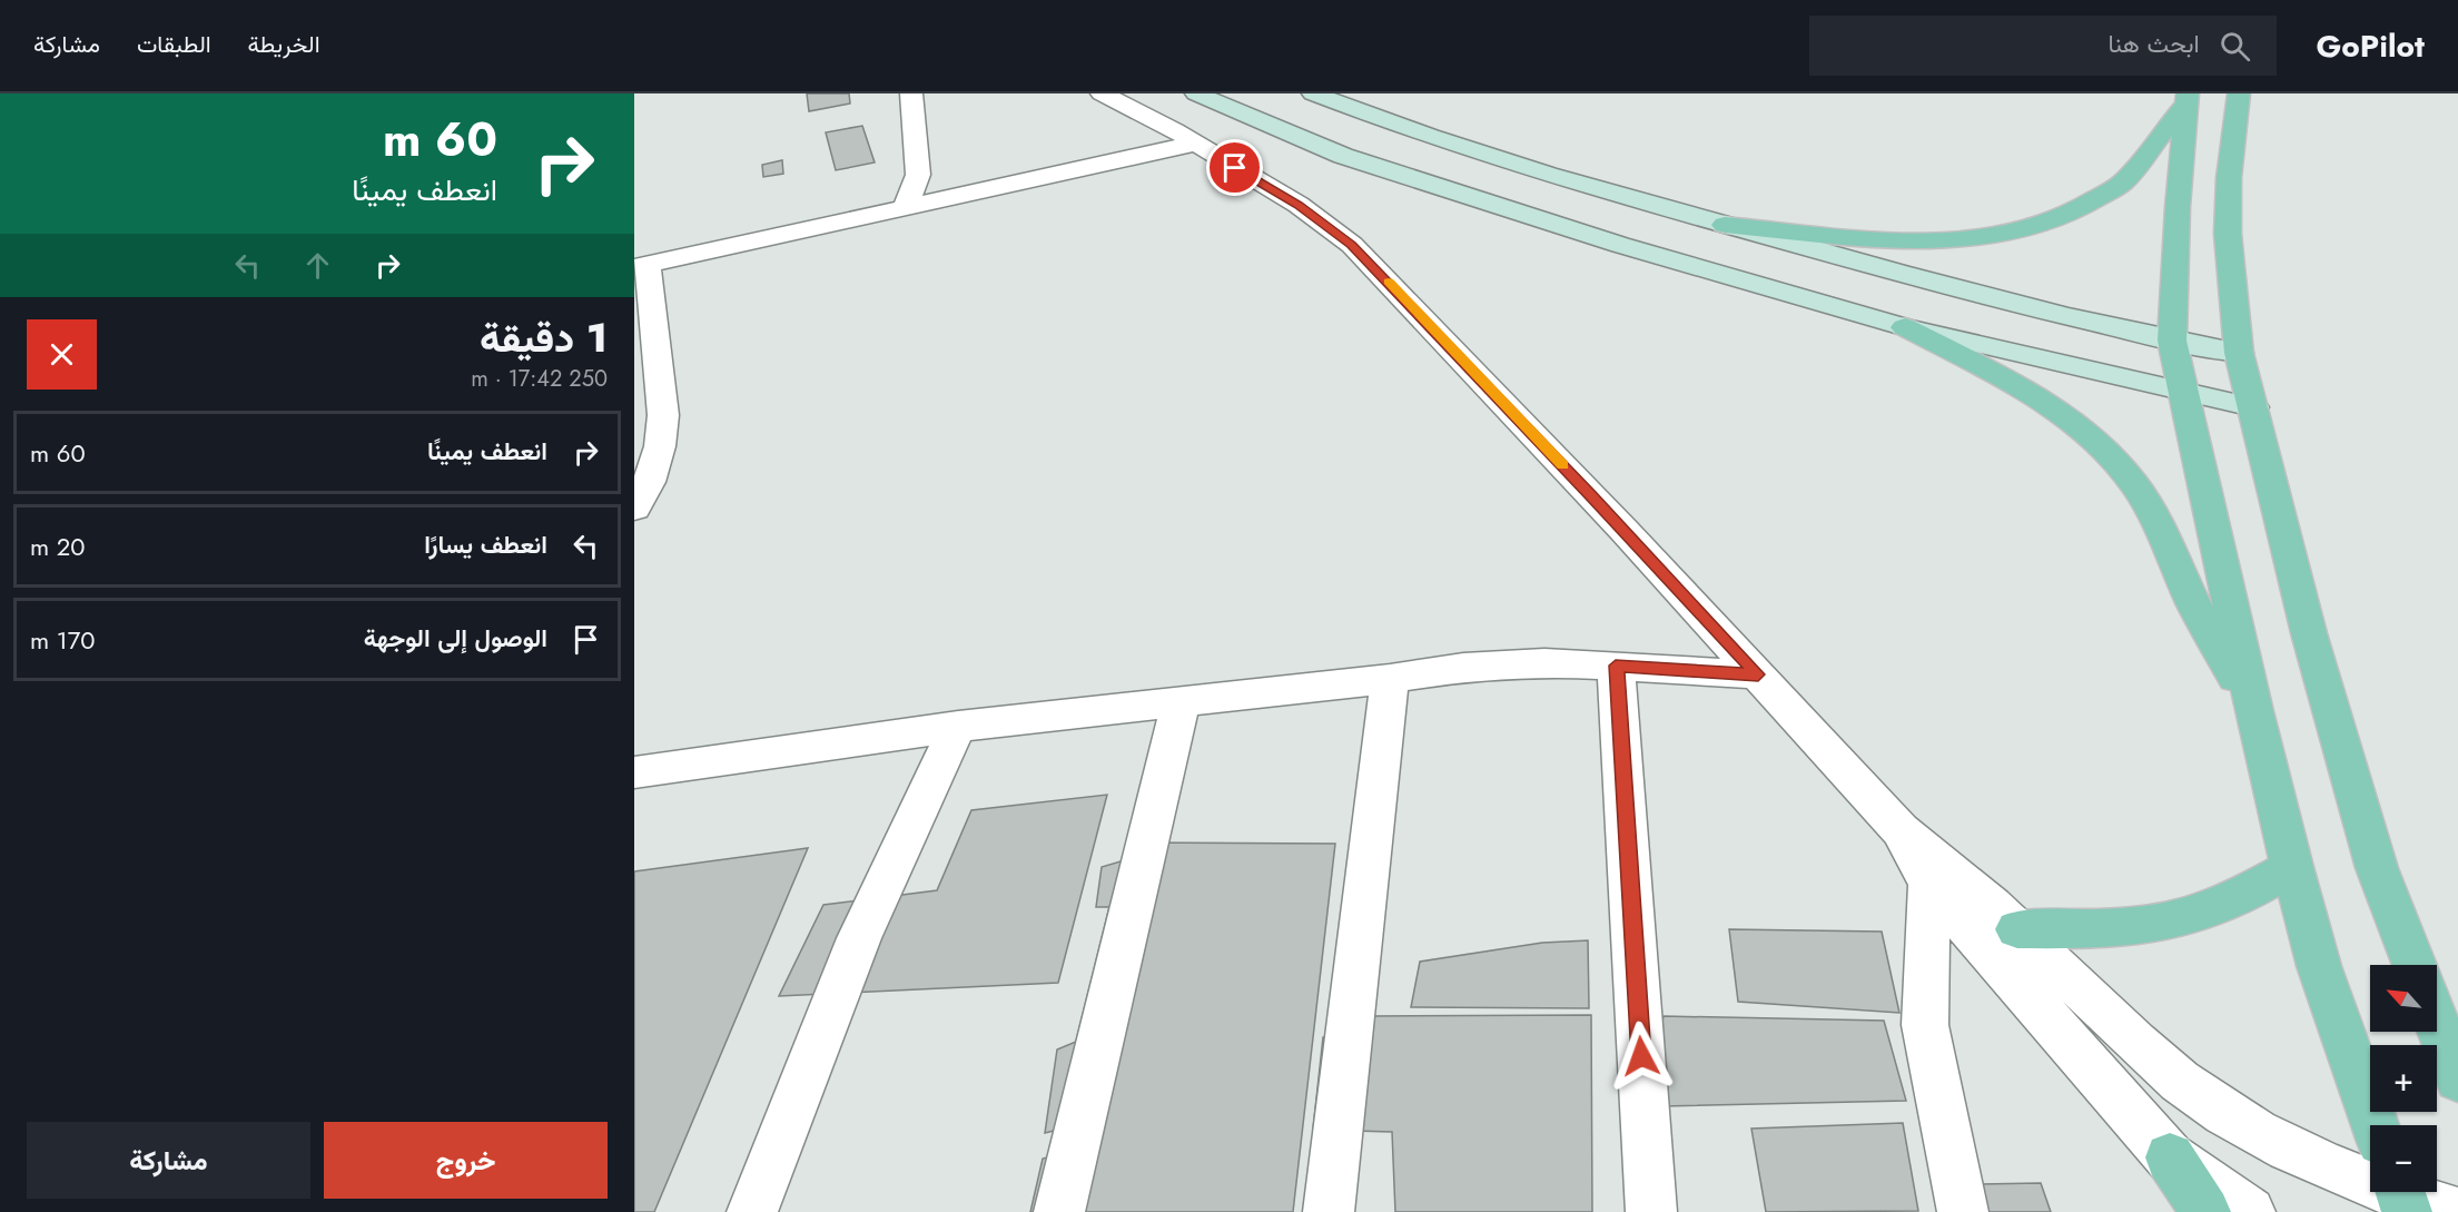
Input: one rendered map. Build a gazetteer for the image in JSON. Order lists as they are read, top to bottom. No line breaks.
{"north":"top left","page":{"header":"GoPilot","search":"ابحث هنا","nav":["الخريطة","الطبقات","مشاركة"],"turn":["60 m","انعطف يمينًا"],"heading":["1 دقيقة","250 m · 17:42"],"list":[{"name":"انعطف يمينًا","value":"60 m"},{"name":"انعطف يسارًا","value":"20 m"},{"name":"الوصول إلى الوجهة","value":"170 m"}],"map_buttons":["+","−"],"buttons":["خروج","مشاركة"]}}
